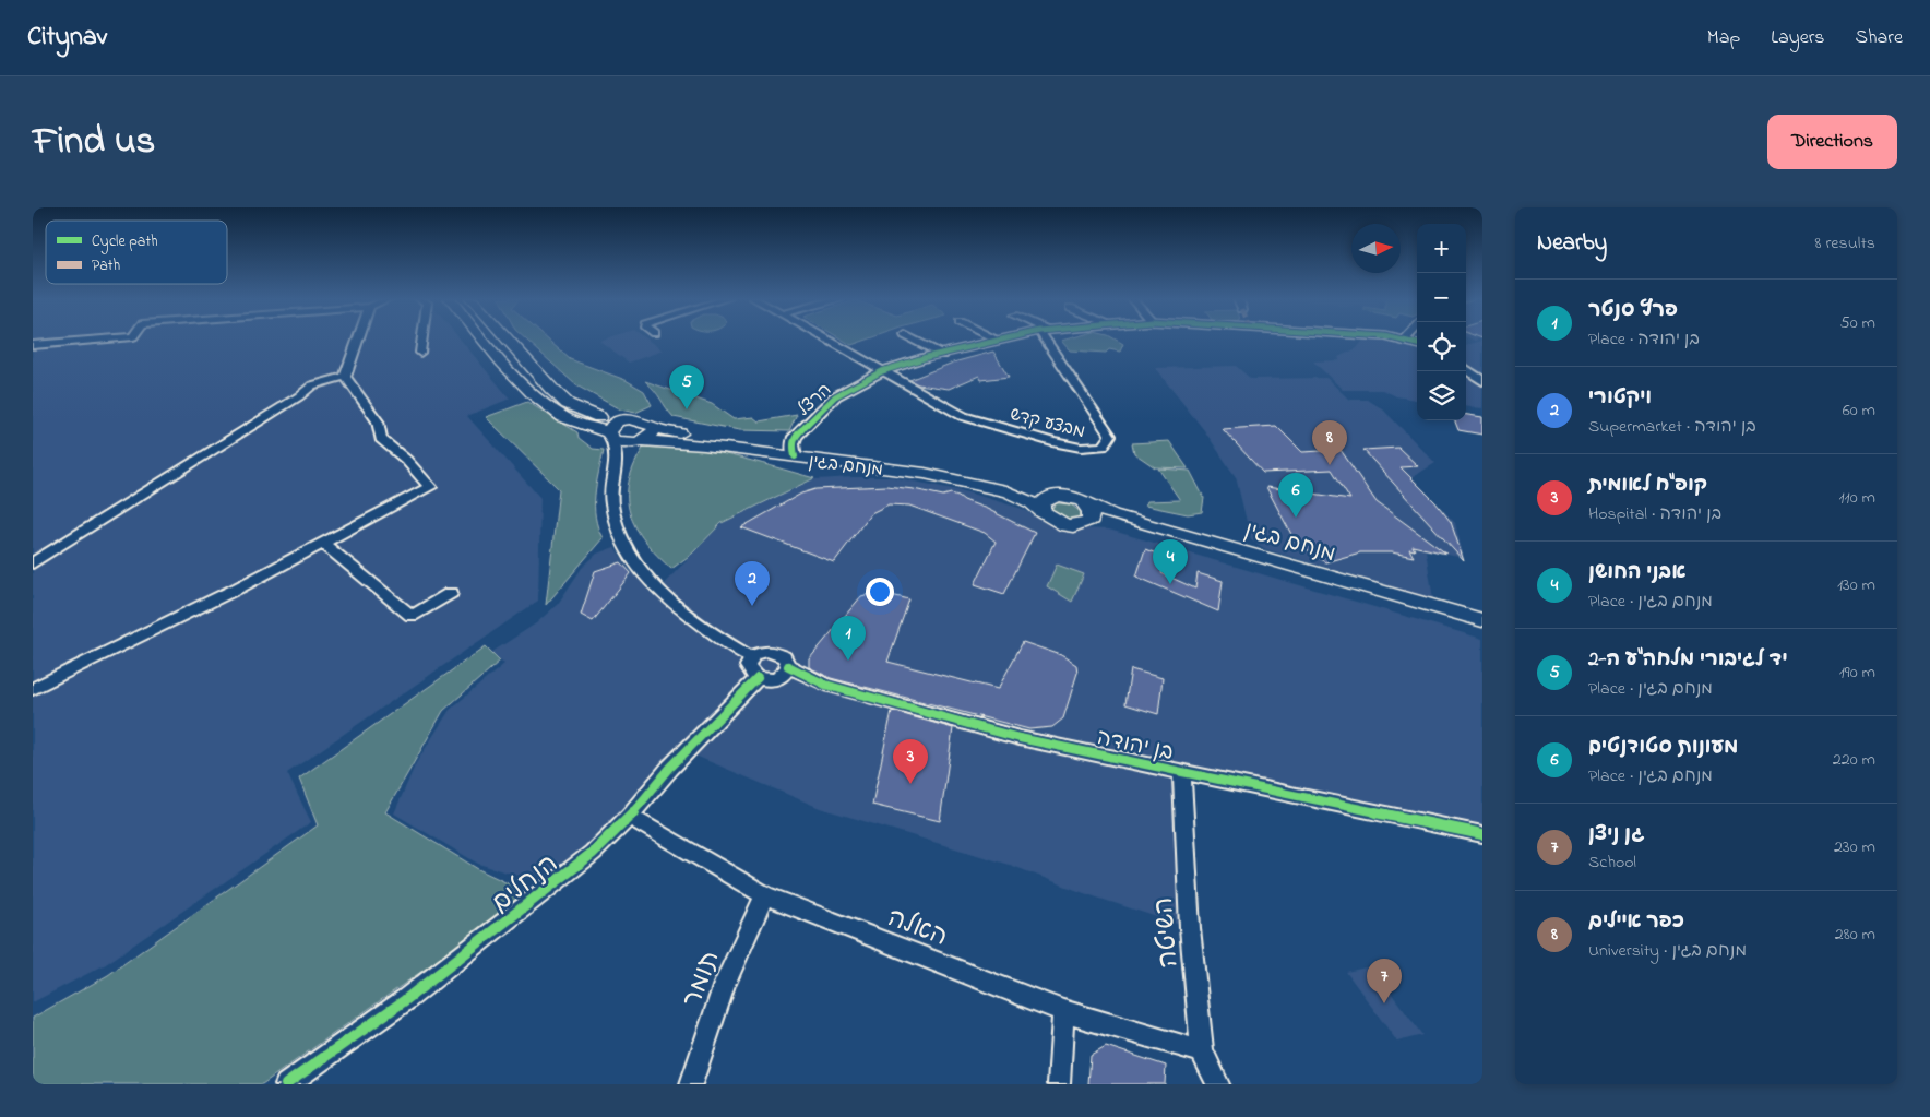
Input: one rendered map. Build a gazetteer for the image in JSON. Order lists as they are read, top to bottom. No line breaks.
{"streets":{"main road":["מנחם בגין"],"street":["הרצל","מבצע קדש","בן יהודה","הנחלים","האלה","השיטה","תומר"]},"crossings":[["הרצל","מבצע קדש"],["הרצל","מנחם בגין"],["בן יהודה","הנחלים"],["בן יהודה","השיטה"],["הנחלים","האלה"],["האלה","השיטה"],["האלה","תומר"]],"legend":["Cycle path","Path"],"north":"right","page":{"header":"Citynav","nav":["Map","Layers","Share"],"title":"Find us","buttons":"Directions","heading":["Nearby","8 results"],"map_buttons":["+","−"],"list":[{"mark":"1","name":"פרץ סנטר","note":"Place · בן יהודה","value":"50 m"},{"mark":"2","name":"ויקטורי","note":"Supermarket · בן יהודה","value":"60 m"},{"mark":"3","name":"קופ\"ח לאומית","note":"Hospital · בן יהודה","value":"110 m"},{"mark":"4","name":"אבני החושן","note":"Place · מנחם בגין","value":"130 m"},{"mark":"5","name":"יד לגיבורי מלחה\"ע ה-2","note":"Place · מנחם בגין","value":"190 m"},{"mark":"6","name":"מעונות סטודנטים","note":"Place · מנחם בגין","value":"220 m"},{"mark":"7","name":"גן ניצן","note":"School","value":"230 m"},{"mark":"8","name":"כפר איילים","note":"University · מנחם בגין","value":"280 m"}],"pins":["5","8","6","4","2","1","3","7"]}}
